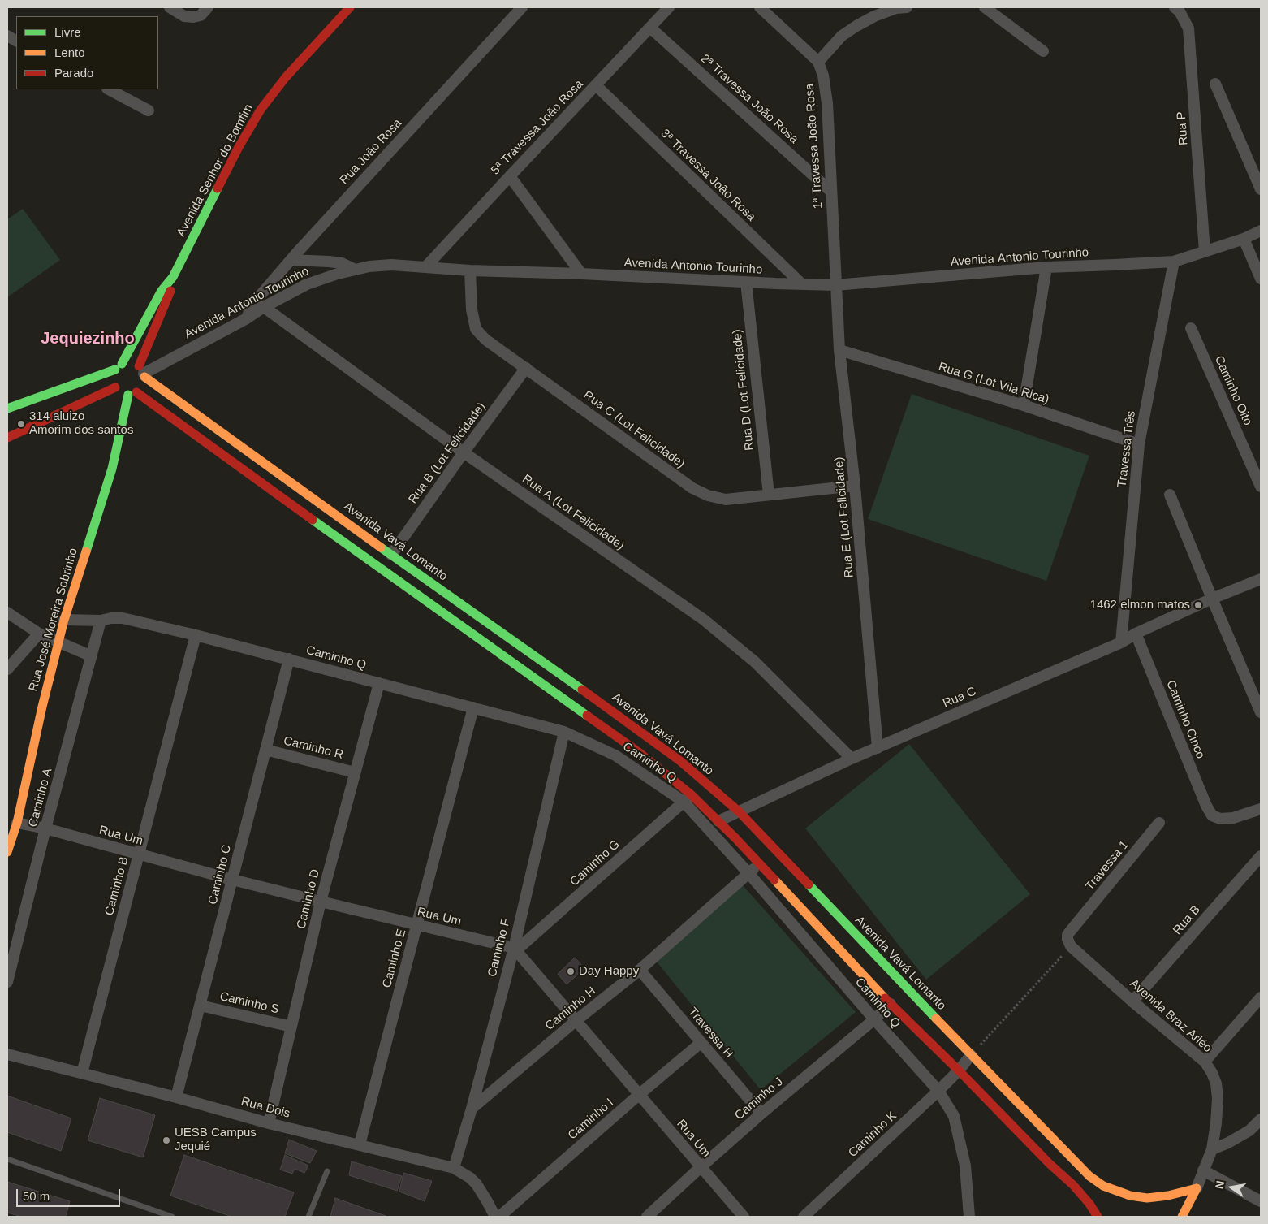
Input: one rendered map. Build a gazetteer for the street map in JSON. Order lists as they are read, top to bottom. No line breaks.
{"streets":{"street":["2ª Travessa João Rosa","5ª Travessa João Rosa","Rua P","1ª Travessa João Rosa","Rua João Rosa","Avenida Senhor do Bomfim","3ª Travessa João Rosa","Avenida Antonio Tourinho","Rua G (Lot Vila Rica)","Rua D (Lot Felicidade)","Caminho Oito","Rua C (Lot Felicidade)","Travessa Três","Rua B (Lot Felicidade)","Rua A (Lot Felicidade)","Rua E (Lot Felicidade)","Avenida Vavá Lomanto","Rua José Moreira Sobrinho","Caminho Q","Rua C","Caminho Cinco","Caminho R","Caminho A","Rua Um","Caminho G","Travessa 1","Caminho C","Caminho B","Caminho D","Rua B","Caminho F","Caminho E","Caminho S","Caminho H","Avenida Braz Arléo","Travessa H","Caminho J","Rua Dois","Caminho I","Caminho K"]},"crossings":[["2ª Travessa João Rosa","5ª Travessa João Rosa"],["2ª Travessa João Rosa","1ª Travessa João Rosa"],["5ª Travessa João Rosa","3ª Travessa João Rosa"],["5ª Travessa João Rosa","Avenida Antonio Tourinho"],["Rua P","Avenida Antonio Tourinho"],["1ª Travessa João Rosa","Avenida Antonio Tourinho"],["1ª Travessa João Rosa","Rua E (Lot Felicidade)"],["Rua João Rosa","Avenida Antonio Tourinho"],["Avenida Senhor do Bomfim","Avenida Antonio Tourinho"],["Avenida Senhor do Bomfim","Avenida Vavá Lomanto"],["Avenida Senhor do Bomfim","Rua José Moreira Sobrinho"],["3ª Travessa João Rosa","Avenida Antonio Tourinho"],["Avenida Antonio Tourinho","Rua D (Lot Felicidade)"],["Avenida Antonio Tourinho","Rua C (Lot Felicidade)"],["Avenida Antonio Tourinho","Travessa Três"],["Avenida Antonio Tourinho","Rua A (Lot Felicidade)"],["Avenida Antonio Tourinho","Rua E (Lot Felicidade)"],["Avenida Antonio Tourinho","Avenida Vavá Lomanto"],["Avenida Antonio Tourinho","Rua José Moreira Sobrinho"],["Rua G (Lot Vila Rica)","Travessa Três"],["Rua G (Lot Vila Rica)","Rua E (Lot Felicidade)"],["Rua D (Lot Felicidade)","Rua C (Lot Felicidade)"],["Rua C (Lot Felicidade)","Rua B (Lot Felicidade)"],["Rua C (Lot Felicidade)","Rua E (Lot Felicidade)"],["Travessa Três","Rua C"],["Rua B (Lot Felicidade)","Rua A (Lot Felicidade)"],["Rua B (Lot Felicidade)","Avenida Vavá Lomanto"],["Rua A (Lot Felicidade)","Rua C"],["Rua E (Lot Felicidade)","Rua C"],["Avenida Vavá Lomanto","Rua José Moreira Sobrinho"],["Avenida Vavá Lomanto","Rua C"],["Avenida Vavá Lomanto","Avenida Braz Arléo"],["Avenida Vavá Lomanto","Caminho K"],["Rua José Moreira Sobrinho","Caminho Q"],["Rua José Moreira Sobrinho","Rua Um"],["Caminho Q","Caminho A"],["Caminho Q","Caminho G"],["Caminho Q","Caminho C"],["Caminho Q","Caminho B"],["Caminho Q","Caminho D"],["Caminho Q","Caminho F"],["Caminho Q","Caminho E"],["Caminho Q","Caminho H"],["Caminho Q","Caminho J"],["Caminho Q","Caminho K"],["Rua C","Caminho Cinco"],["Caminho R","Caminho C"],["Caminho R","Caminho D"],["Caminho A","Rua Um"],["Rua Um","Caminho G"],["Rua Um","Caminho C"],["Rua Um","Caminho B"],["Rua Um","Caminho D"],["Rua Um","Caminho F"],["Rua Um","Caminho E"],["Rua Um","Caminho H"],["Rua Um","Caminho J"],["Rua Um","Caminho I"],["Caminho G","Caminho F"],["Travessa 1","Avenida Braz Arléo"],["Caminho C","Caminho S"],["Caminho C","Rua Dois"],["Caminho B","Rua Dois"],["Caminho D","Caminho S"],["Caminho D","Rua Dois"],["Rua B","Avenida Braz Arléo"],["Caminho F","Caminho H"],["Caminho F","Rua Dois"],["Caminho E","Rua Dois"],["Caminho H","Travessa H"],["Travessa H","Caminho J"],["Travessa H","Caminho I"]],"districts":["Jequiezinho"],"places":["314 aluizo Amorim dos santos","1462 elmon matos","Day Happy","UESB Campus Jequié"],"legend":["Livre","Lento","Parado"],"scale_bar":"50 m","north":"left"}
